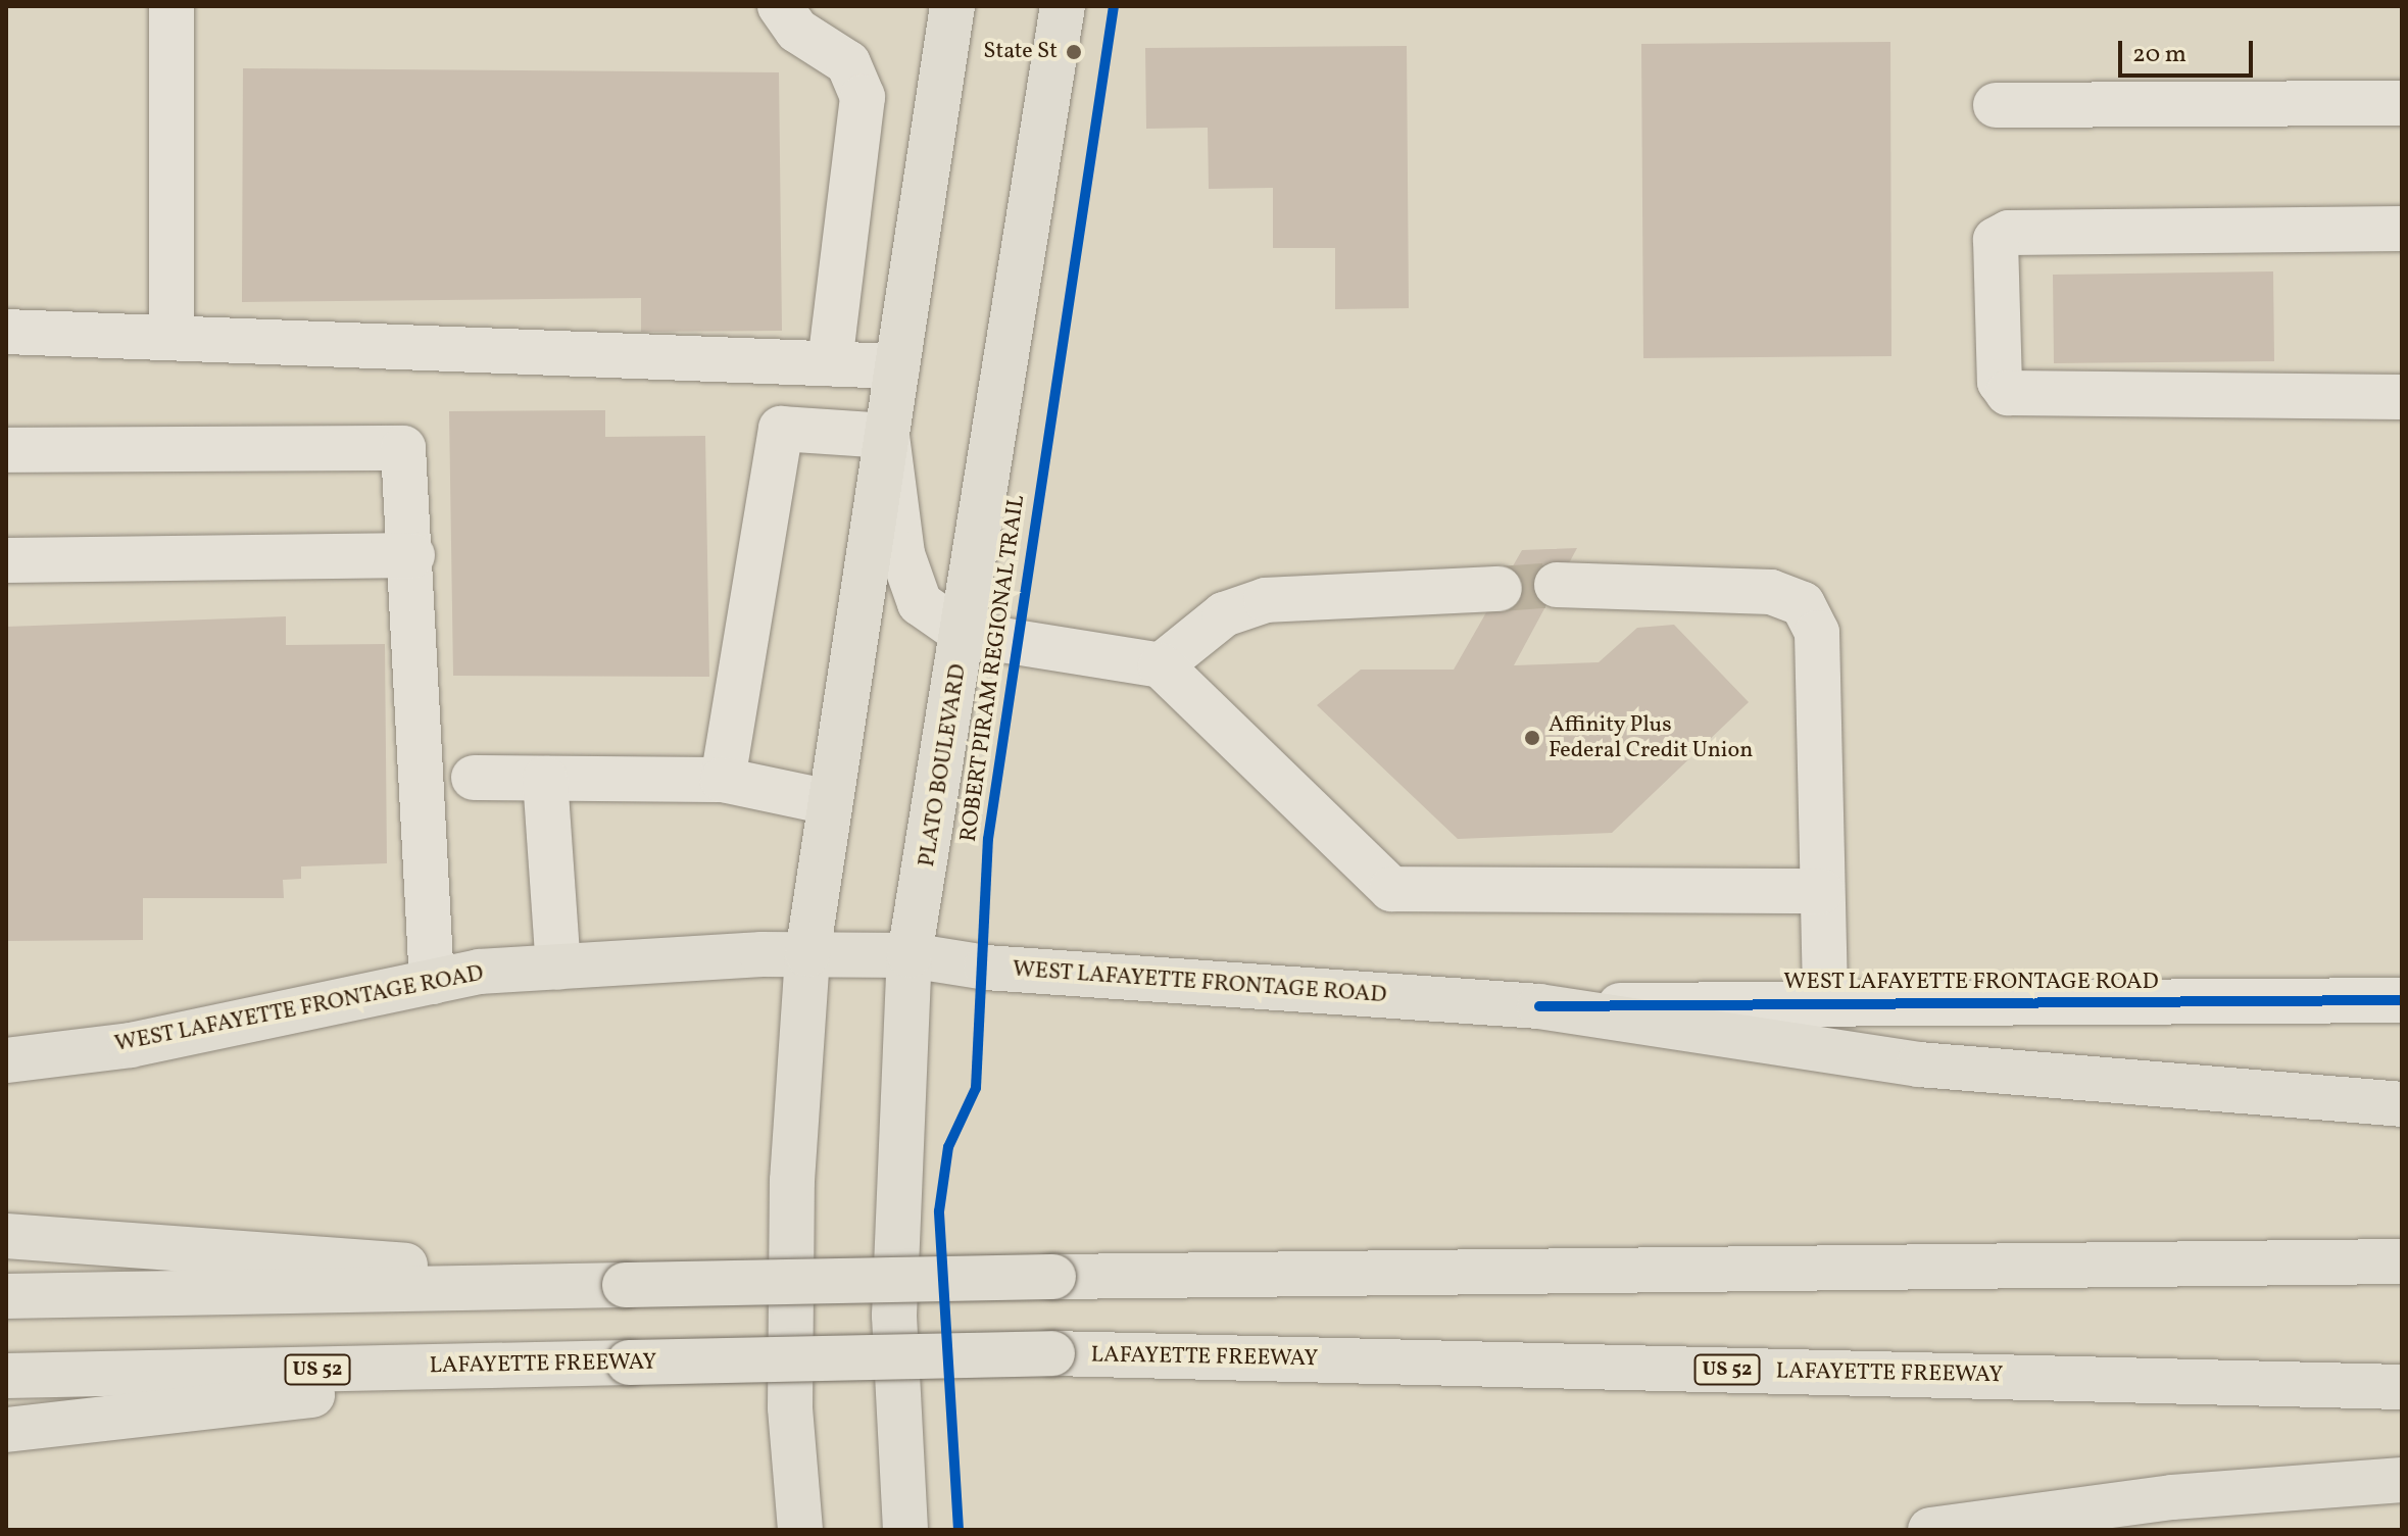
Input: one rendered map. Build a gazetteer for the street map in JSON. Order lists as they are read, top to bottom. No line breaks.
{"streets":{"main road":["PLATO BOULEVARD","WEST LAFAYETTE FRONTAGE ROAD","LAFAYETTE FREEWAY","US 52"],"cycle path":["ROBERT PIRAM REGIONAL TRAIL"]},"crossings":[["PLATO BOULEVARD","WEST LAFAYETTE FRONTAGE ROAD"]],"places":["State St","Affinity Plus Federal Credit Union"],"scale_bar":"20 m"}
